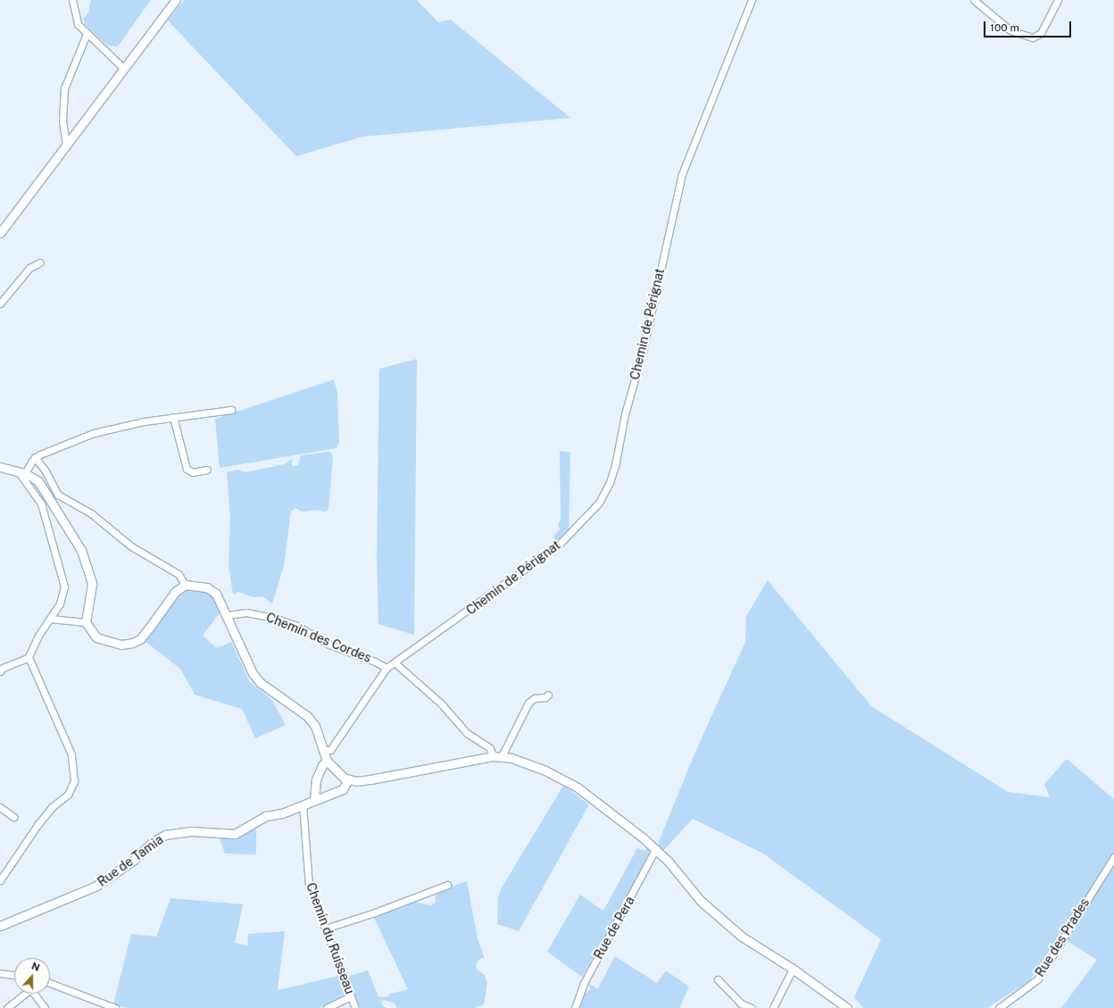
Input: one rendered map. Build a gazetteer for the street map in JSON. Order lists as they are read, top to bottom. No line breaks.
{"streets":{"street":["Chemin de Pérignat","Chemin des Cordes","Rue de Tamia","Rue de Pera","Rue des Prades","Chemin du Ruisseau"]},"crossings":[["Chemin de Pérignat","Chemin des Cordes"],["Rue de Tamia","Chemin du Ruisseau"]],"scale_bar":"100 m","north":"top"}
